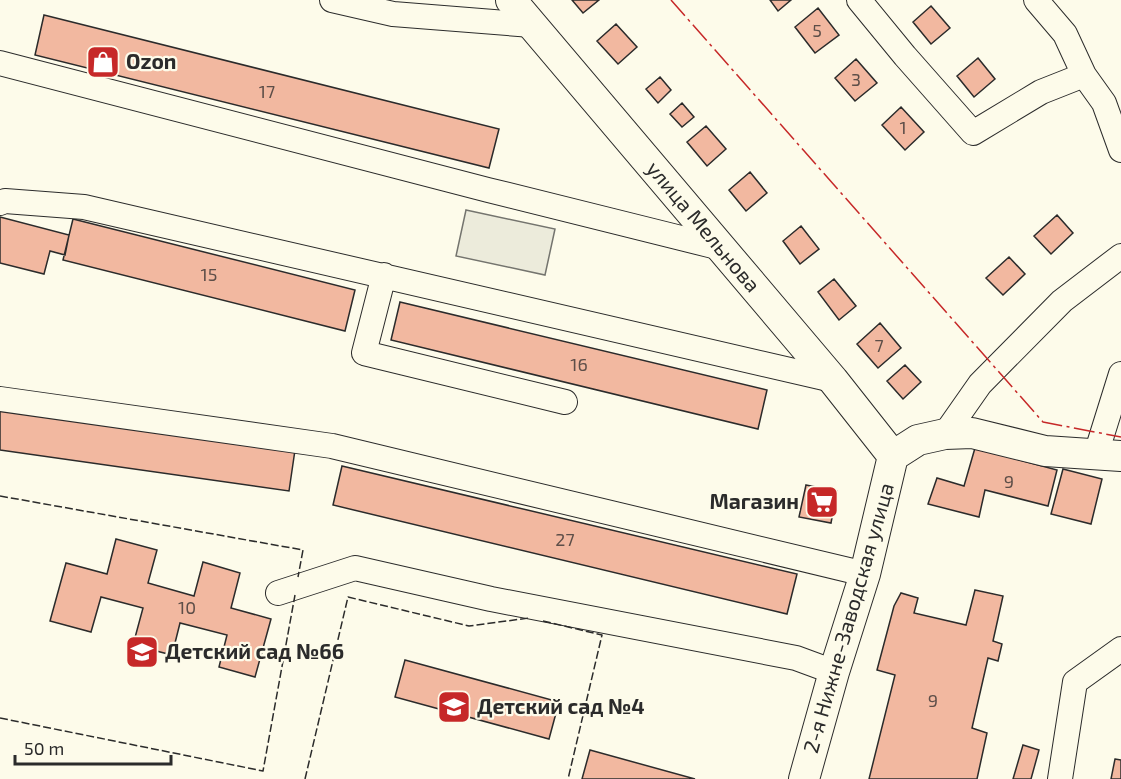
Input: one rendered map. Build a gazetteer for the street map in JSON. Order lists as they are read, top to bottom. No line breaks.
{"streets":{"main road":["улица Мельнова","2-я Нижне-Заводская улица"]},"crossings":[["улица Мельнова","2-я Нижне-Заводская улица"]],"places":{"shop":["Ozon"],"supermarket":["Магазин"],"school or university":["Детский сад №66","Детский сад №4"]},"house_numbers":["5","3","17","1","15","7","16","9","27","10","9"],"scale_bar":"50 m"}
